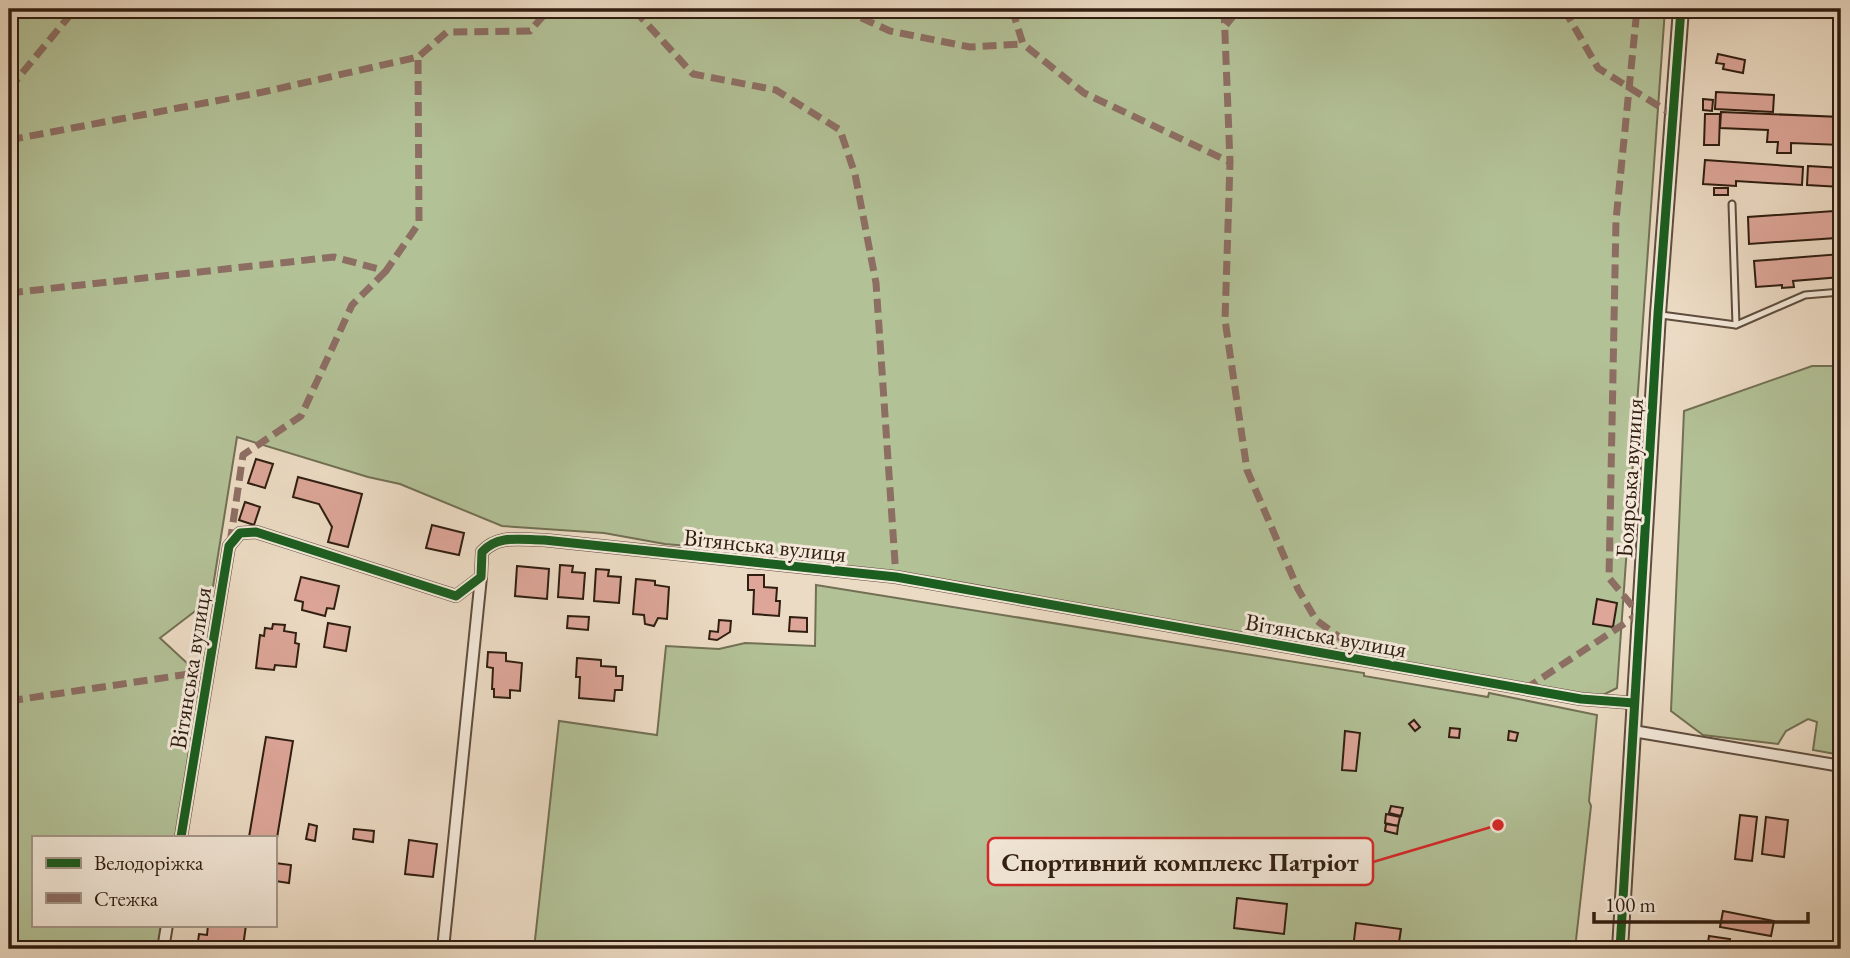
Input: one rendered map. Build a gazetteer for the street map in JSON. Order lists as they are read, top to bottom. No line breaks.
{"streets":{"street":["Боярська вулиця","Вітянська вулиця"]},"crossings":[["Боярська вулиця","Вітянська вулиця"]],"places":["Спортивний комплекс Патріот"],"legend":["Велодоріжка","Стежка"],"scale_bar":"100 m"}
